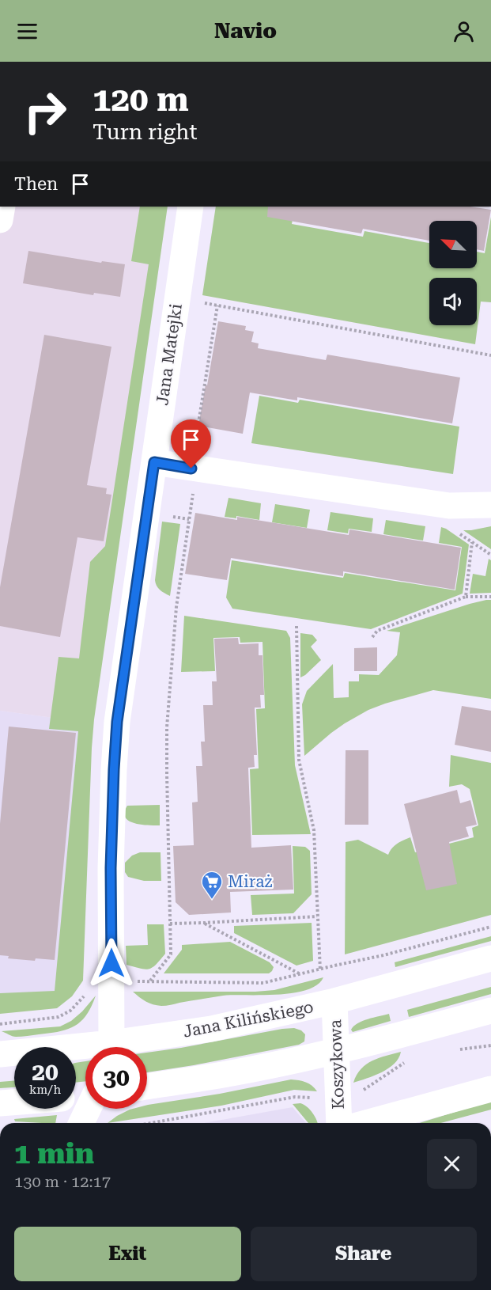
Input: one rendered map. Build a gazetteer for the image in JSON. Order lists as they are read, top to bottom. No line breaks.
{"streets":{"street":["Jana Matejki","Jana Kilińskiego","Koszykowa"]},"crossings":[["Jana Matejki","Jana Kilińskiego"],["Jana Kilińskiego","Koszykowa"]],"places":{"supermarket":["Miraż"]},"north":"top left","page":{"header":"Navio","turn":["120 m","Turn right"],"then":"Then","speed":"20 km/h","limit":"30","heading":["1 min","130 m · 12:17"],"buttons":["Exit","Share"]}}
